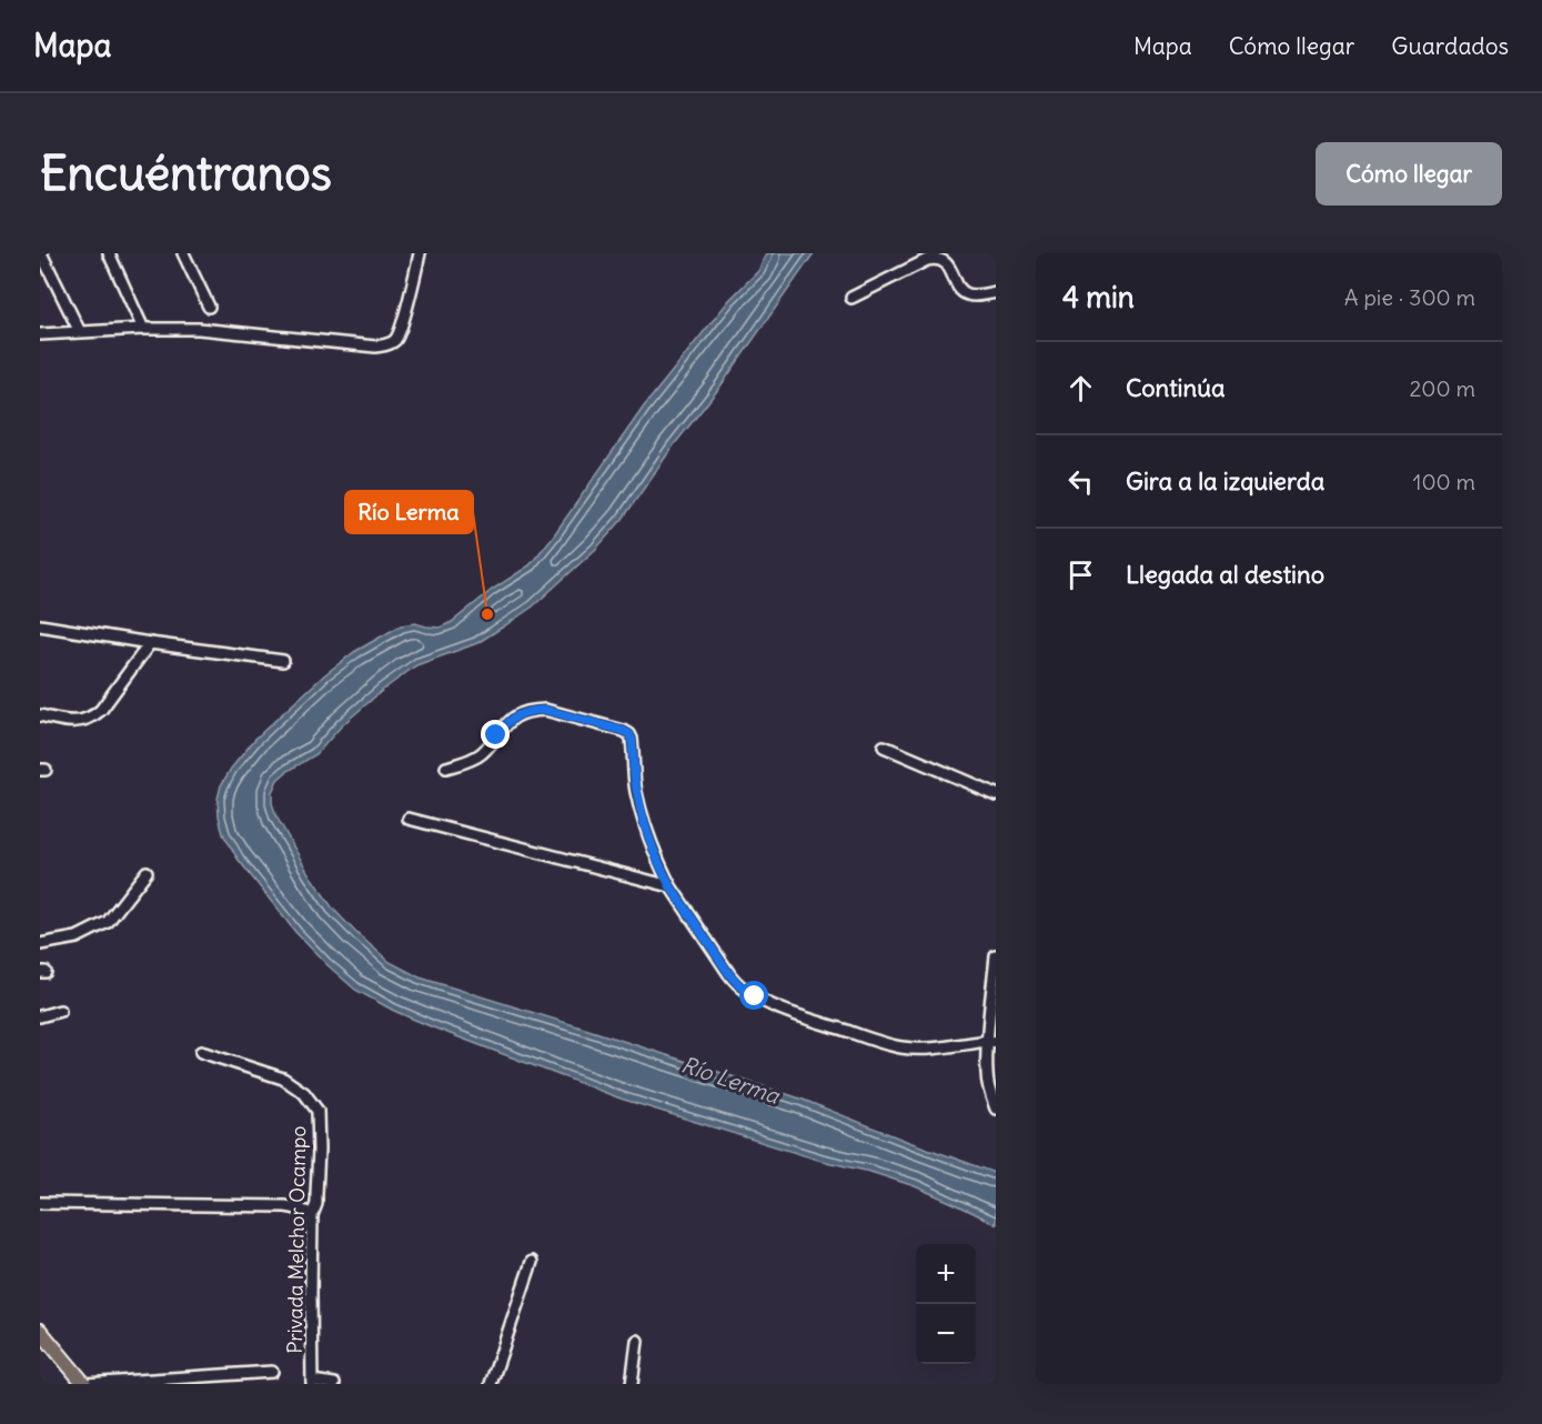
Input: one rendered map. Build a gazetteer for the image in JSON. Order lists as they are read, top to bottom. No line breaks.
{"streets":{"street":["Privada Melchor Ocampo"]},"water":["Río Lerma"],"places":["Río Lerma"],"page":{"header":"Mapa","nav":["Mapa","Cómo llegar","Guardados"],"buttons":"Cómo llegar","title":"Encuéntranos","heading":["4 min","A pie · 300 m"],"list":[["Continúa","200 m"],["Gira a la izquierda","100 m"],"Llegada al destino"],"map_buttons":["+","−"]}}
